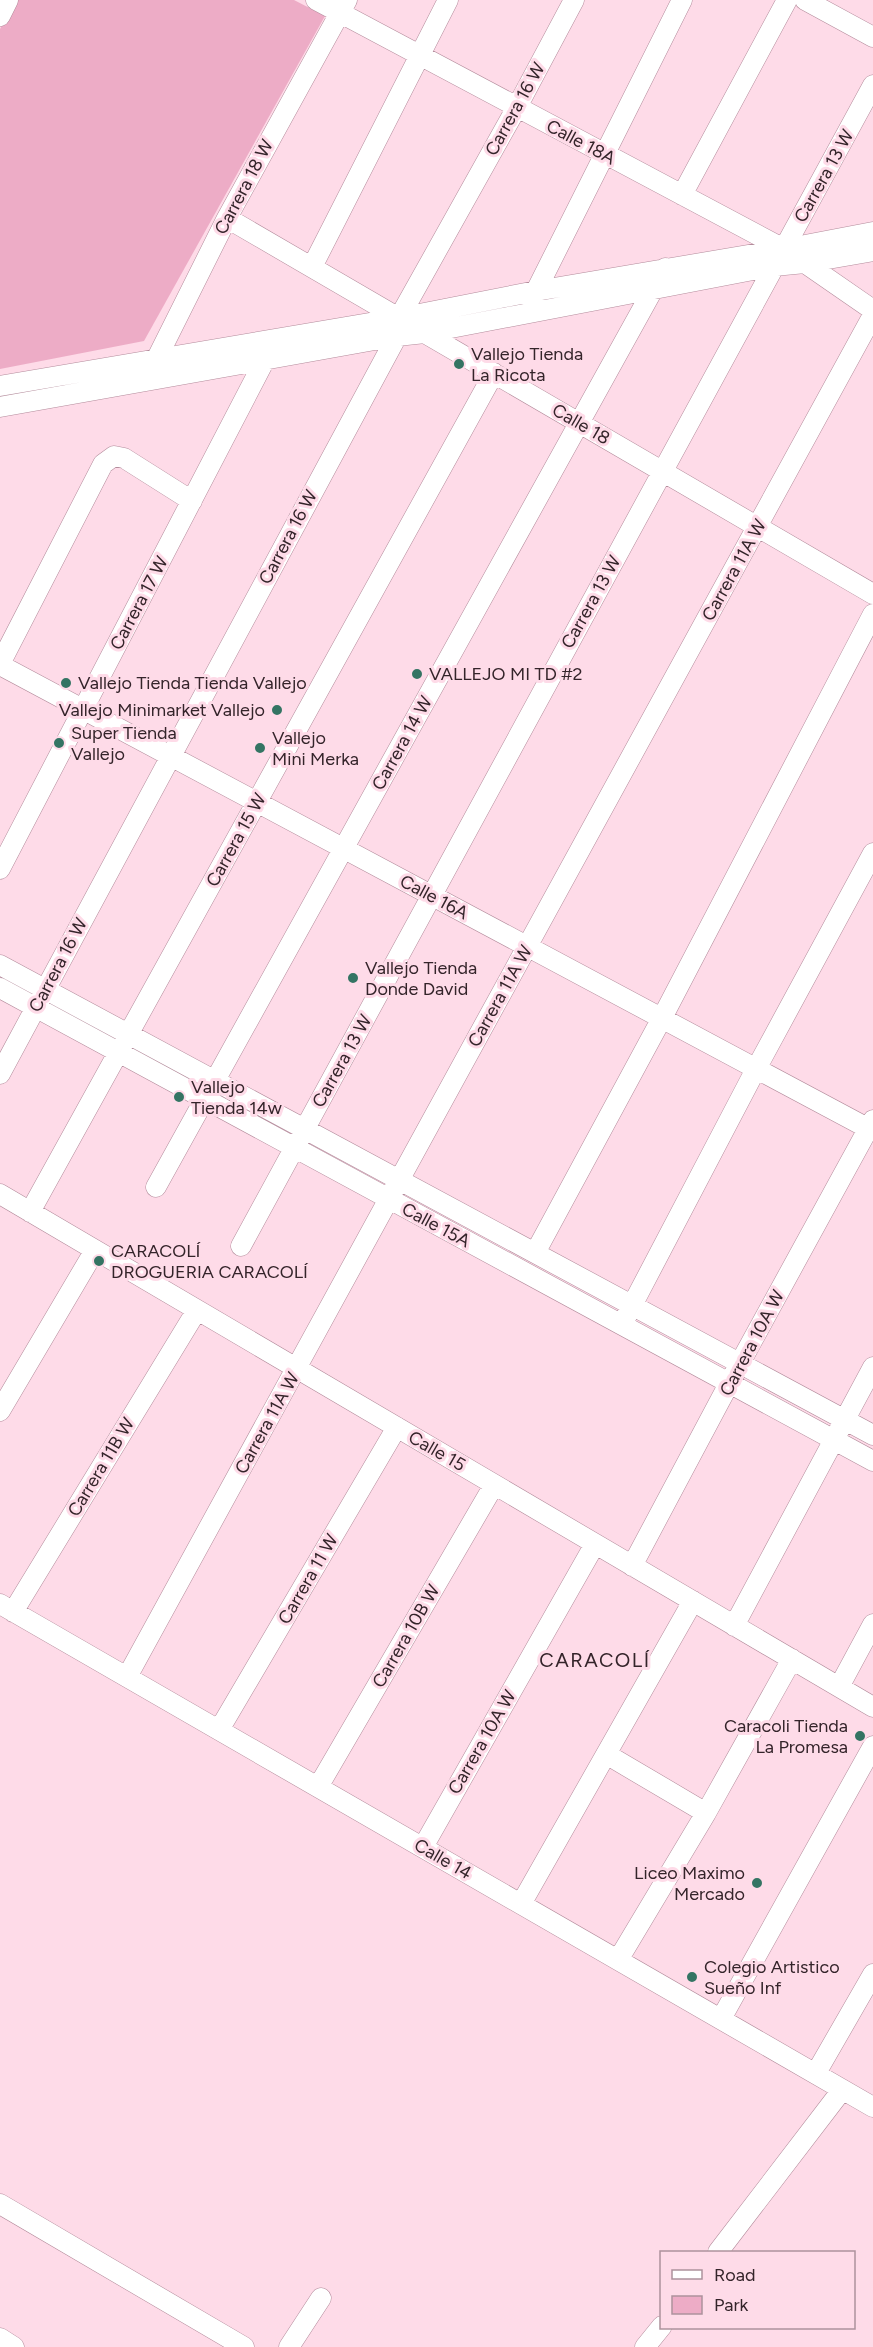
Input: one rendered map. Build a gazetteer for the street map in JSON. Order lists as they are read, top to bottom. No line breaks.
{"streets":{"street":["Carrera 16 W","Calle 18A","Carrera 13 W","Carrera 18 W","Calle 18","Carrera 11A W","Carrera 17 W","Carrera 14 W","Carrera 15 W","Calle 16A","Calle 15A","Carrera 10A W","Calle 15","Carrera 11B W","Carrera 11 W","Carrera 10B W","Calle 14"]},"crossings":[["Carrera 16 W","Calle 18A"],["Carrera 16 W","Calle 16A"],["Carrera 16 W","Calle 15A"],["Calle 18A","Carrera 13 W"],["Calle 18A","Carrera 18 W"],["Carrera 13 W","Calle 18"],["Carrera 13 W","Calle 16A"],["Carrera 13 W","Calle 15A"],["Calle 18","Carrera 11A W"],["Calle 18","Carrera 14 W"],["Calle 18","Carrera 15 W"],["Carrera 11A W","Calle 16A"],["Carrera 11A W","Calle 15A"],["Carrera 11A W","Calle 15"],["Carrera 11A W","Calle 14"],["Carrera 17 W","Calle 16A"],["Carrera 14 W","Calle 16A"],["Carrera 14 W","Calle 15A"],["Carrera 15 W","Calle 16A"],["Carrera 15 W","Calle 15A"],["Carrera 15 W","Calle 15"],["Calle 16A","Carrera 10A W"],["Calle 15A","Carrera 10A W"],["Carrera 10A W","Calle 15"],["Carrera 10A W","Calle 14"],["Calle 15","Carrera 11B W"],["Calle 15","Carrera 11 W"],["Calle 15","Carrera 10B W"],["Carrera 11B W","Calle 14"],["Carrera 11 W","Calle 14"],["Carrera 10B W","Calle 14"]],"districts":["CARACOLÍ"],"places":["Vallejo Tienda La Ricota","VALLEJO MI TD #2","Vallejo Tienda Tienda Vallejo","Vallejo Minimarket Vallejo","Super Tienda Vallejo","Vallejo Mini Merka","Vallejo Tienda Donde David","Vallejo Tienda 14w","CARACOLÍ DROGUERIA CARACOLÍ","Caracoli Tienda La Promesa","Liceo Maximo Mercado","Colegio Artistico Sueño Inf"],"legend":["Road","Park"]}
